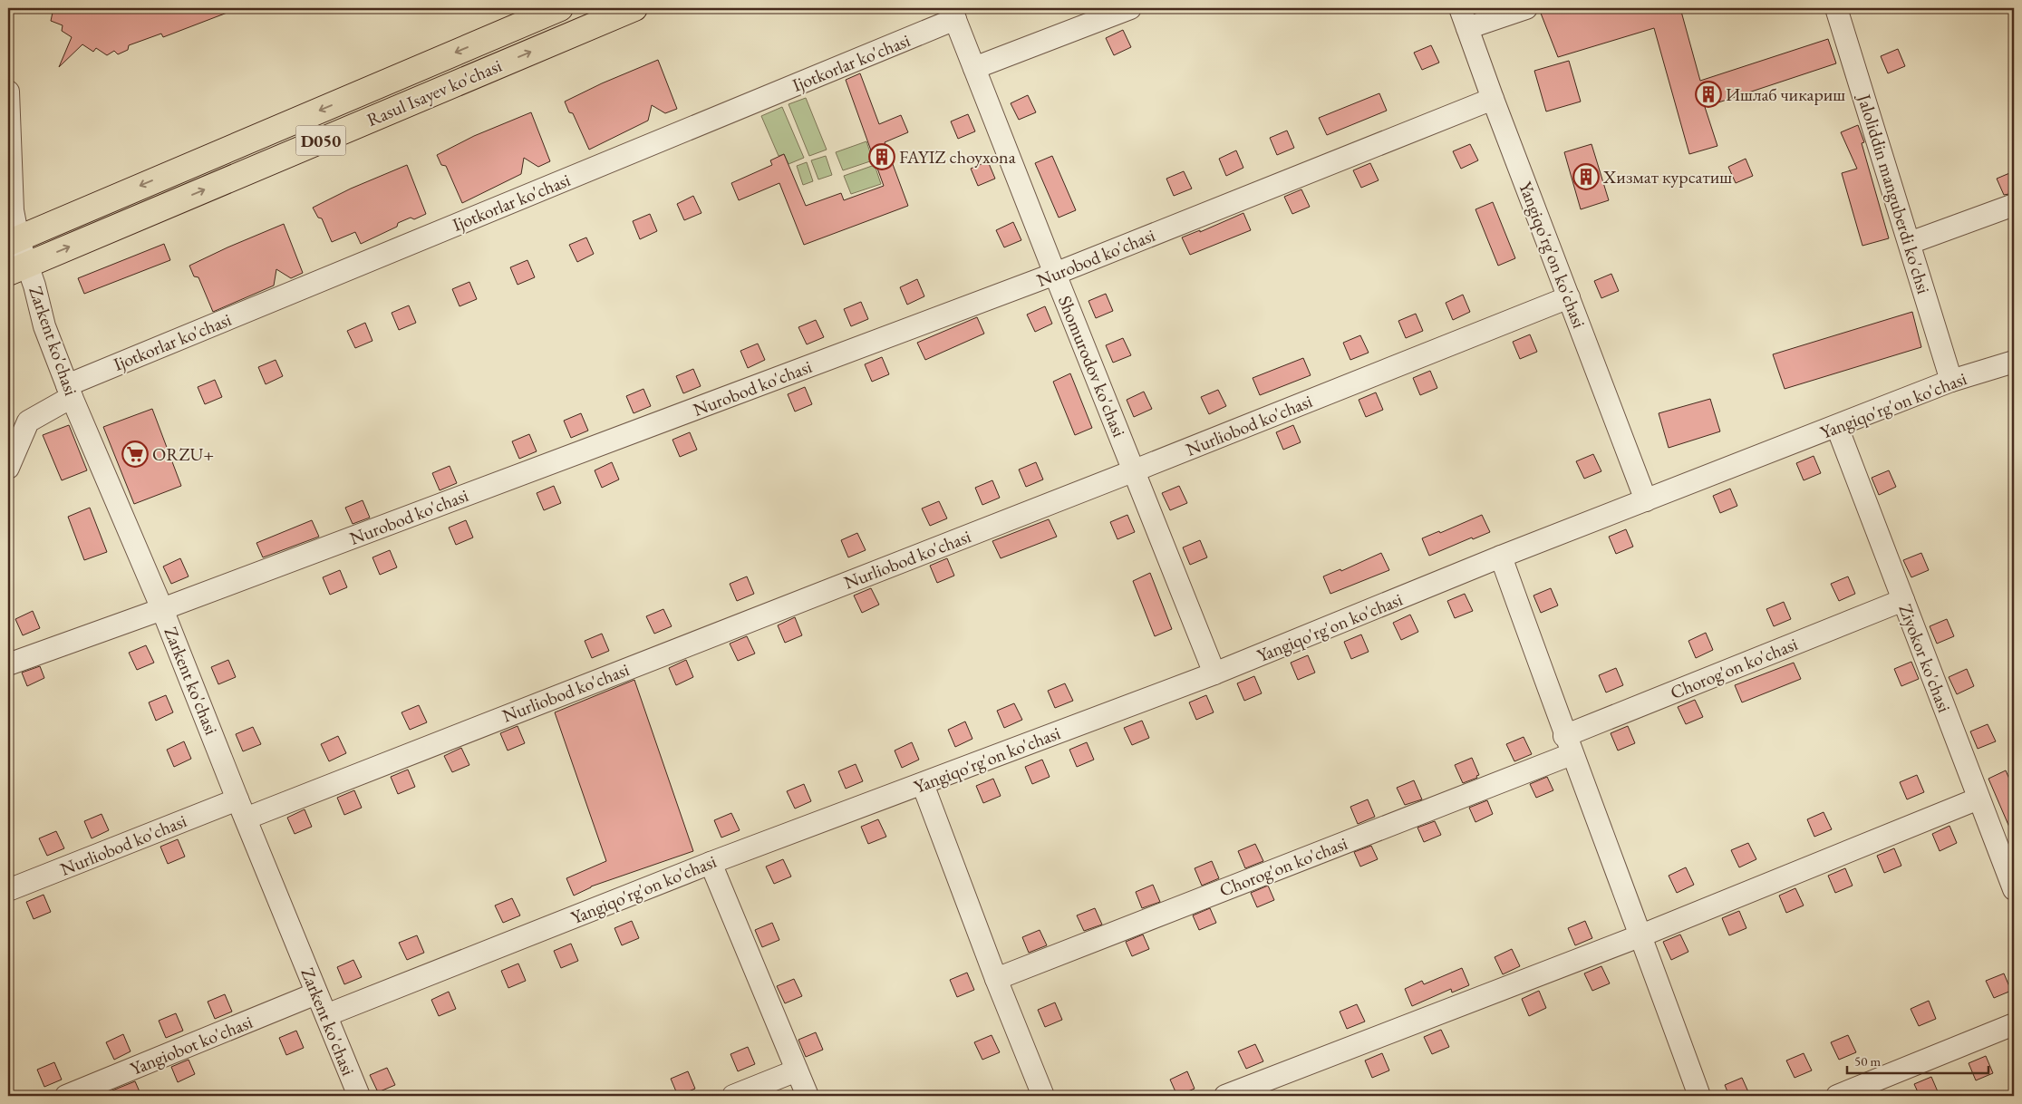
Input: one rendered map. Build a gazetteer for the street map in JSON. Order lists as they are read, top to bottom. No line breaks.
{"streets":{"main road":["Rasul Isayev ko'chasi","D050"],"street":["Ijotkorlar ko'chasi","Jaloliddin manguberdi ko'chsi","Yangiqo'rg'on ko'chasi","Nurobod ko'chasi","Zarkent ko'chasi","Shomurodov ko'chasi","Nurliobod ko'chasi","Ziyokor ko'chasi","Chorog'on ko'chasi","Yangiobot ko'chasi"]},"crossings":[["Ijotkorlar ko'chasi","Zarkent ko'chasi"],["Ijotkorlar ko'chasi","Shomurodov ko'chasi"],["Rasul Isayev ko'chasi","Zarkent ko'chasi"],["Jaloliddin manguberdi ko'chsi","Yangiqo'rg'on ko'chasi"],["Yangiqo'rg'on ko'chasi","Nurobod ko'chasi"],["Yangiqo'rg'on ko'chasi","Zarkent ko'chasi"],["Yangiqo'rg'on ko'chasi","Shomurodov ko'chasi"],["Yangiqo'rg'on ko'chasi","Nurliobod ko'chasi"],["Yangiqo'rg'on ko'chasi","Ziyokor ko'chasi"],["Nurobod ko'chasi","Zarkent ko'chasi"],["Nurobod ko'chasi","Shomurodov ko'chasi"],["Zarkent ko'chasi","Nurliobod ko'chasi"],["Zarkent ko'chasi","Yangiobot ko'chasi"],["Shomurodov ko'chasi","Nurliobod ko'chasi"],["Ziyokor ko'chasi","Chorog'on ko'chasi"]],"places":{"building":["Ишлаб чикариш","FAYIZ choyxona","Хизмат курсатиш"],"supermarket":["ORZU+"]},"scale_bar":"50 m"}
